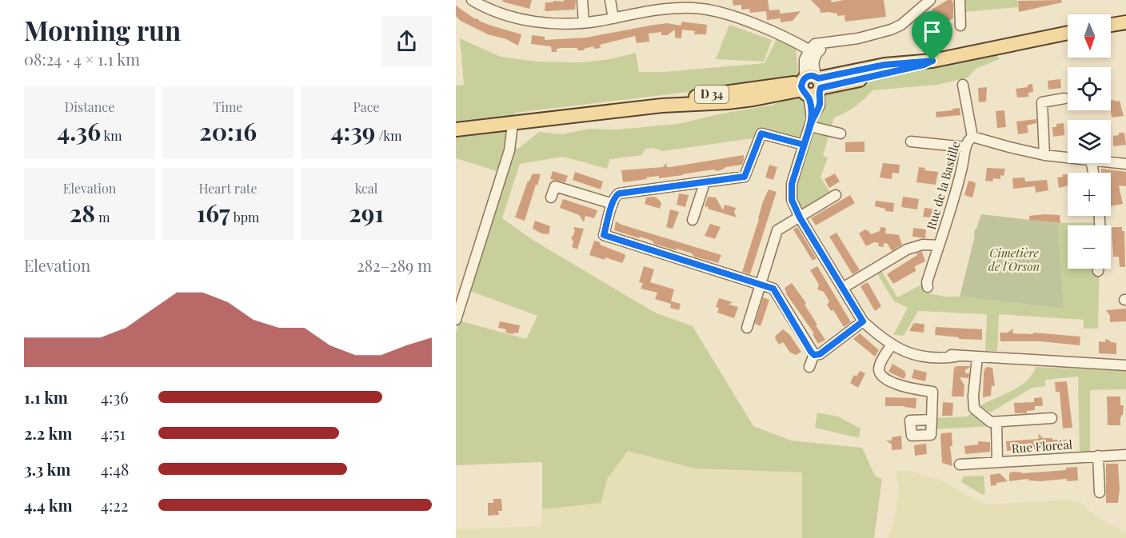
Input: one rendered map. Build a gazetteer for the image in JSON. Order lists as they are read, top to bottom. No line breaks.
{"streets":{"main road":["D 34"],"street":["Rue de la Bastille","Rue Floréal"]},"parks":["Cimetière de l'Orson"],"north":"bottom","page":{"heading":["Morning run","08:24 · 4 × 1.1 km"],"map_buttons":["+","−"],"stats":[["Distance","4.36 km"],["Time","20:16"],["Pace","4:39 /km"],["Elevation","28 m"],["Heart rate","167 bpm"],["kcal","291"]],"chart":["Elevation","282–289 m"],"list":[{"name":"1.1 km","note":"4:36"},{"name":"2.2 km","note":"4:51"},{"name":"3.3 km","note":"4:48"},{"name":"4.4 km","note":"4:22"}]}}
